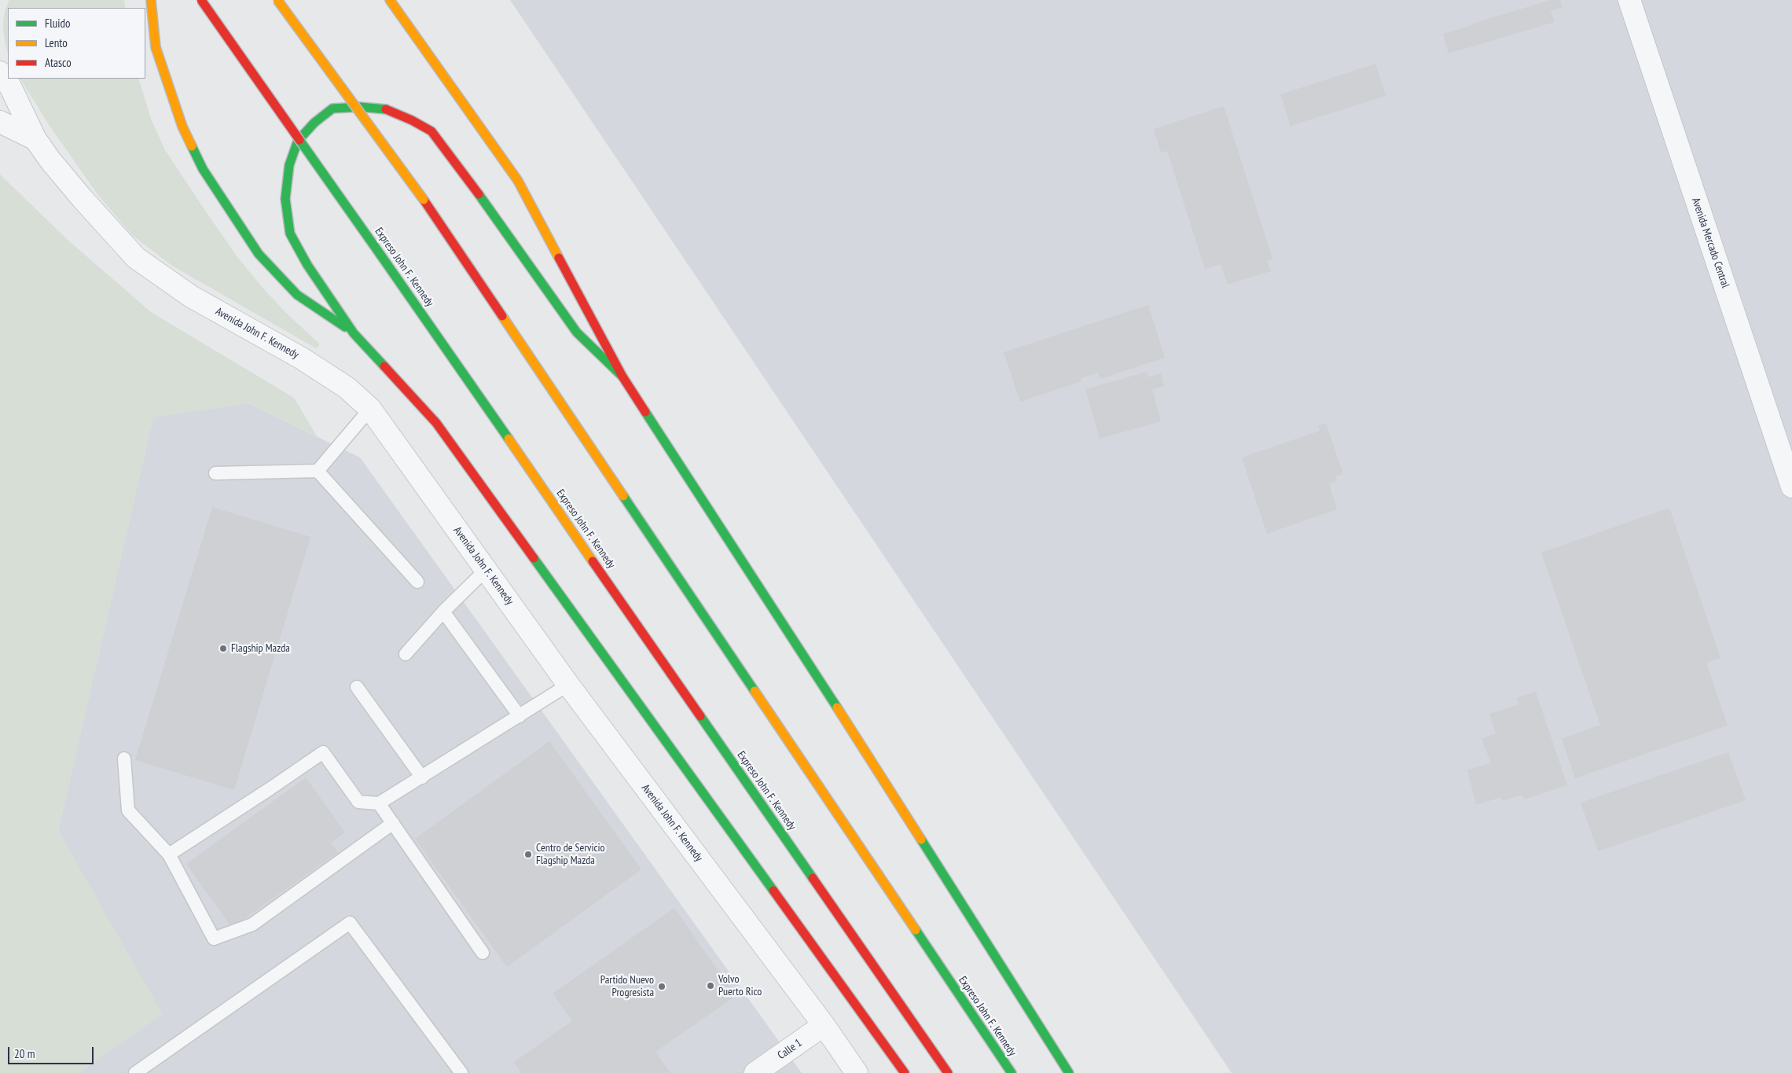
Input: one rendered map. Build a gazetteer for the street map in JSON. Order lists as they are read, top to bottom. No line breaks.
{"streets":{"highway":["Expreso John F. Kennedy"],"street":["Avenida Mercado Central","Avenida John F. Kennedy","Calle 1"]},"crossings":[["Avenida John F. Kennedy","Calle 1"]],"places":["Flagship Mazda","Centro de Servicio Flagship Mazda","Volvo Puerto Rico","Partido Nuevo Progresista"],"legend":["Fluido","Lento","Atasco"],"scale_bar":"20 m"}
